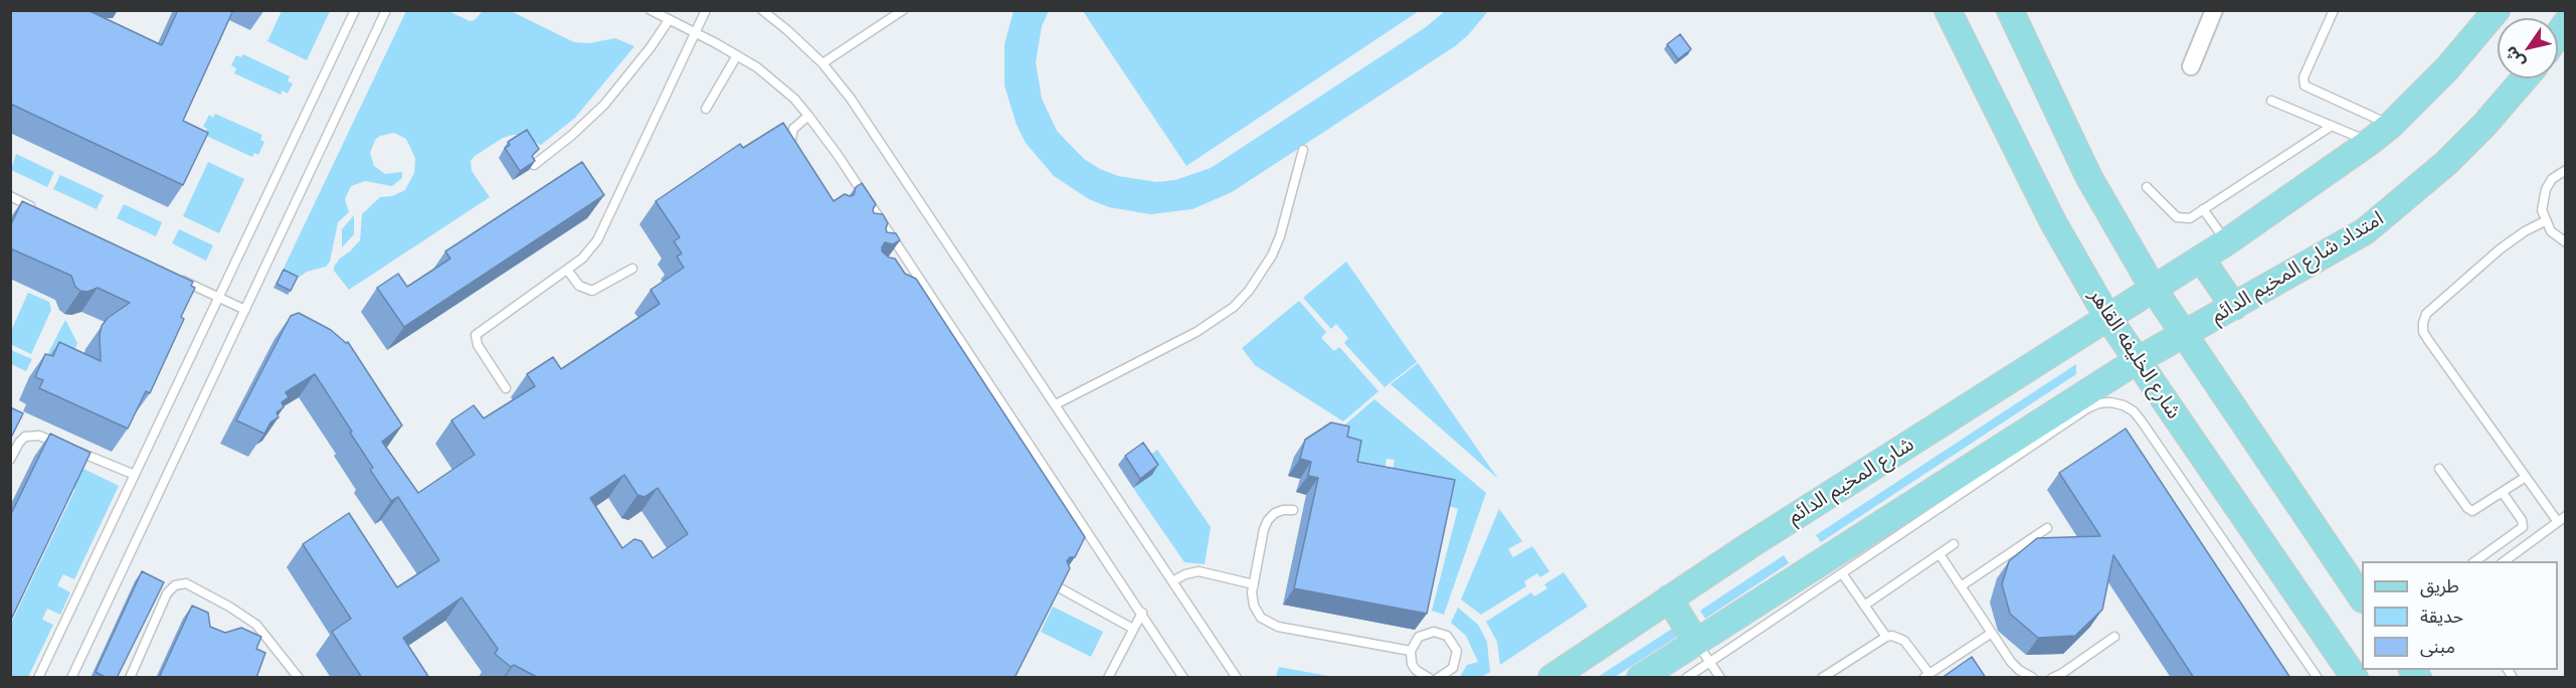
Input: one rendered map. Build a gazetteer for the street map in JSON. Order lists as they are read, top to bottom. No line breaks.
{"streets":{"main road":["امتداد شارع المخيم الدائم","شارع الخليفه القاهر","شارع المخيم الدائم"]},"crossings":[["شارع الخليفه القاهر","شارع المخيم الدائم"]],"legend":["طريق","حديقة","مبنى"],"north":"bottom left"}
